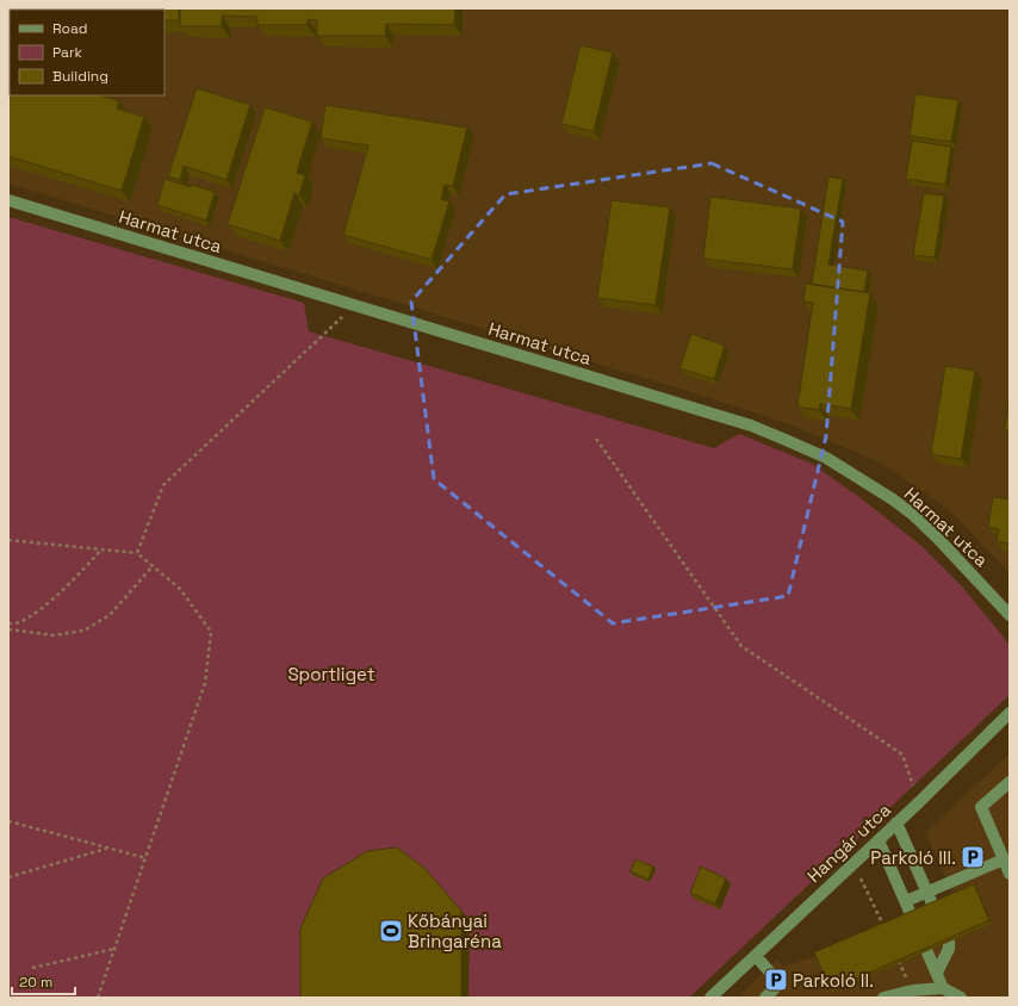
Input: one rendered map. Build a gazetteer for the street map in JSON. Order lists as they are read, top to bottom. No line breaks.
{"streets":{"street":["Harmat utca","Hangár utca"]},"parks":["Sportliget"],"places":{"parking":["Parkoló III.","Parkoló II."],"sports":["Kőbányai Bringaréna"]},"legend":["Road","Park","Building"],"scale_bar":"20 m"}
